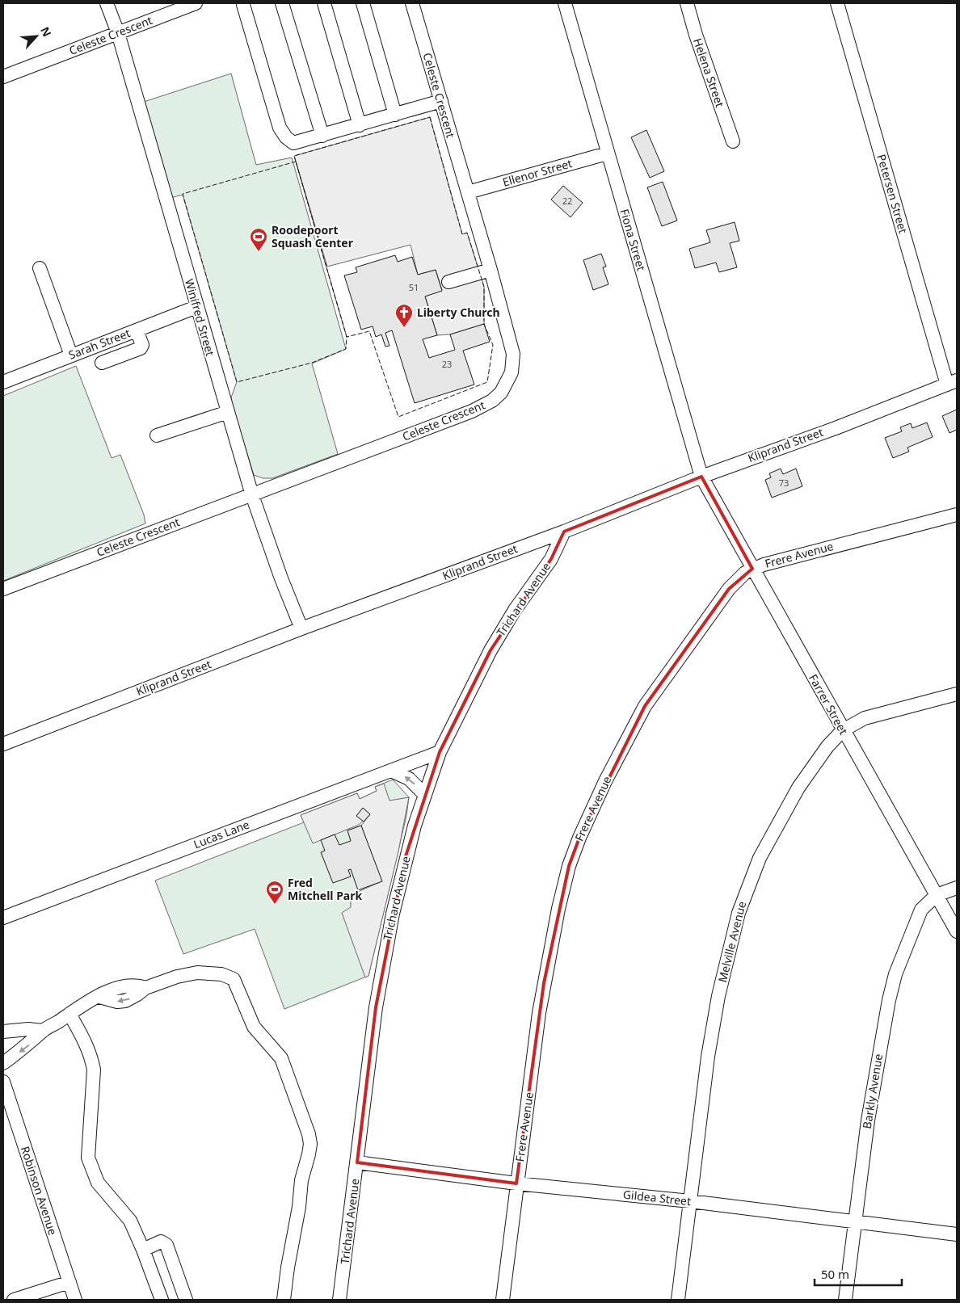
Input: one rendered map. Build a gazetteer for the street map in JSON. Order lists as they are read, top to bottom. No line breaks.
{"streets":{"street":["Celeste Crescent","Helena Street","Ellenor Street","Petersen Street","Fiona Street","Winifred Street","Sarah Street","Kliprand Street","Frere Avenue","Trichard Avenue","Farrer Street","Lucas Lane","Melville Avenue","Barkly Avenue","Robinson Avenue","Gildea Street"]},"crossings":[["Celeste Crescent","Ellenor Street"],["Celeste Crescent","Winifred Street"],["Ellenor Street","Fiona Street"],["Petersen Street","Kliprand Street"],["Fiona Street","Kliprand Street"],["Fiona Street","Farrer Street"],["Winifred Street","Sarah Street"],["Winifred Street","Kliprand Street"],["Kliprand Street","Trichard Avenue"],["Kliprand Street","Farrer Street"],["Frere Avenue","Farrer Street"],["Frere Avenue","Gildea Street"],["Trichard Avenue","Lucas Lane"],["Trichard Avenue","Gildea Street"],["Farrer Street","Melville Avenue"],["Farrer Street","Barkly Avenue"],["Melville Avenue","Gildea Street"],["Barkly Avenue","Gildea Street"]],"places":{"sports":["Roodepoort Squash Center","Fred Mitchell Park"],"church":["Liberty Church"]},"house_numbers":["22","51","23","73"],"scale_bar":"50 m","north":"top right"}
